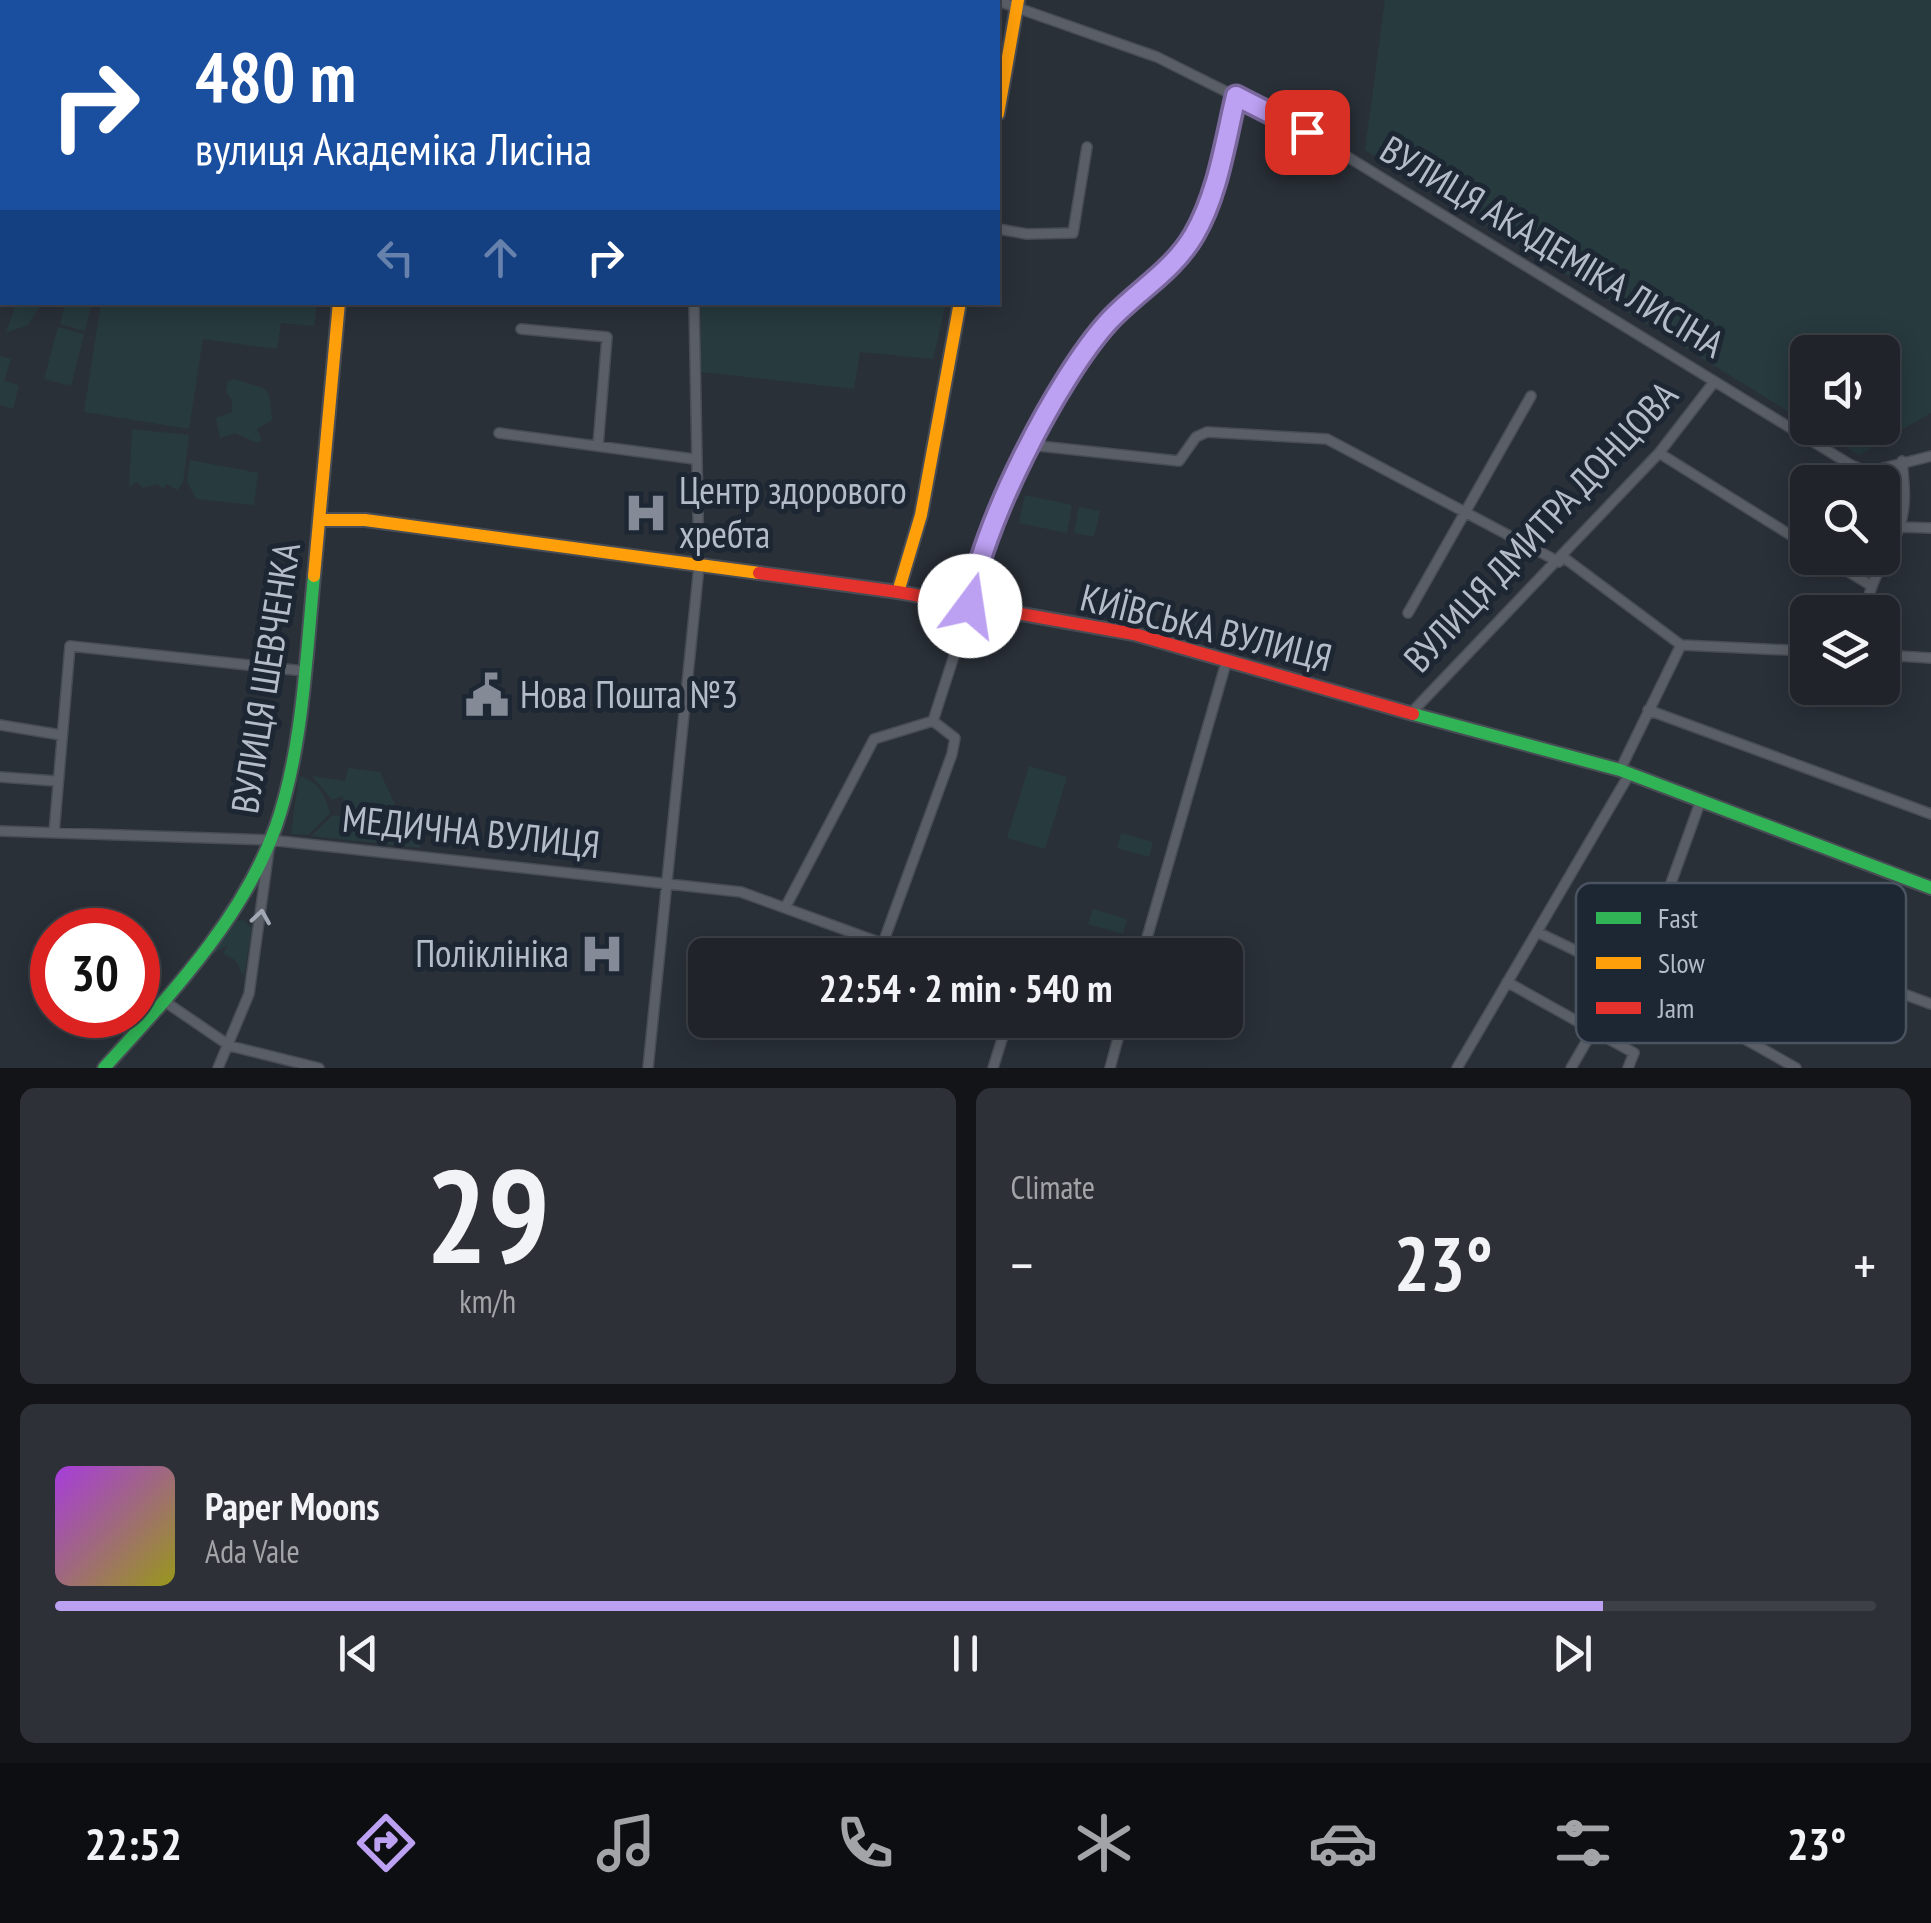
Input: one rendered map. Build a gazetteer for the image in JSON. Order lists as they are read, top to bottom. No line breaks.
{"streets":{"main road":["КИЇВСЬКА ВУЛИЦЯ","ВУЛИЦЯ ШЕВЧЕНКА"],"street":["ВУЛИЦЯ АКАДЕМІКА ЛИСІНА","ВУЛИЦЯ ДМИТРА ДОНЦОВА","МЕДИЧНА ВУЛИЦЯ"]},"crossings":[["ВУЛИЦЯ АКАДЕМІКА ЛИСІНА","ВУЛИЦЯ ДМИТРА ДОНЦОВА"],["ВУЛИЦЯ ДМИТРА ДОНЦОВА","КИЇВСЬКА ВУЛИЦЯ"],["КИЇВСЬКА ВУЛИЦЯ","ВУЛИЦЯ ШЕВЧЕНКА"],["ВУЛИЦЯ ШЕВЧЕНКА","МЕДИЧНА ВУЛИЦЯ"]],"places":{"hospital":["Центр здорового хребта","Поліклініка"],"public building":["Нова Пошта №3"]},"legend":["Fast","Slow","Jam"],"page":{"turn":["480 m","вулиця Академіка Лисіна"],"limit":"30","trip":"22:54 · 2 min · 540 m","tile":[["29","km/h"],"Climate"],"heat":["−","23°","+"],"song":["Paper Moons","Ada Vale"],"tabs":["22:52","23°"]}}
